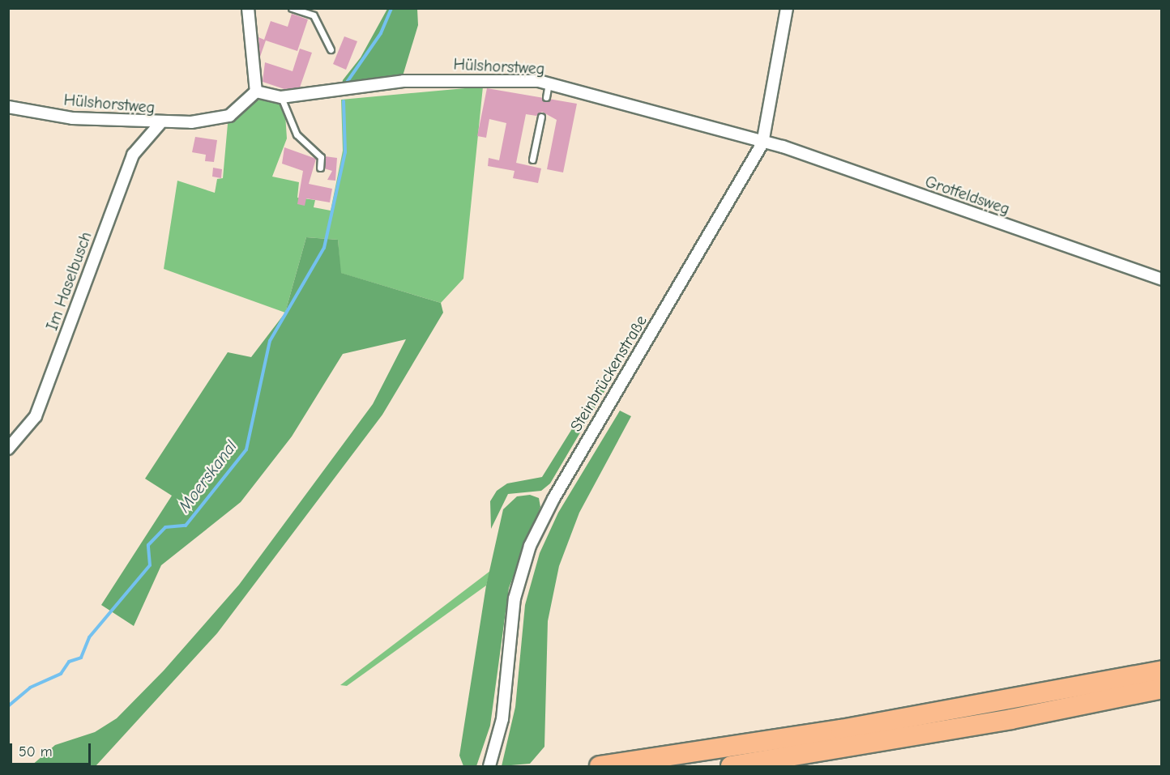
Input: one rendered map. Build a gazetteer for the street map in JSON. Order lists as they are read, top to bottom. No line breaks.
{"streets":{"street":["Hülshorstweg","Grotfeldsweg","Im Haselbusch","Steinbrückenstraße"]},"crossings":[["Hülshorstweg","Grotfeldsweg"],["Hülshorstweg","Im Haselbusch"],["Hülshorstweg","Steinbrückenstraße"],["Grotfeldsweg","Steinbrückenstraße"]],"water":["Moerskanal"],"scale_bar":"50 m"}
